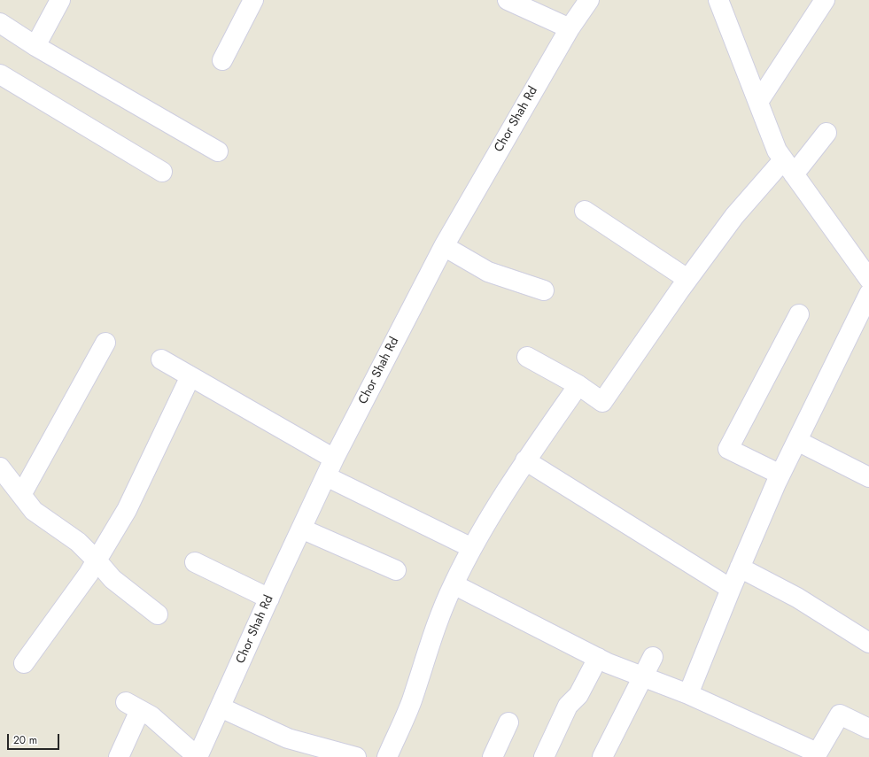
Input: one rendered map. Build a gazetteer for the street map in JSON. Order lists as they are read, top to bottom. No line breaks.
{"streets":{"street":["Chor Shah Rd"]},"scale_bar":"20 m"}
